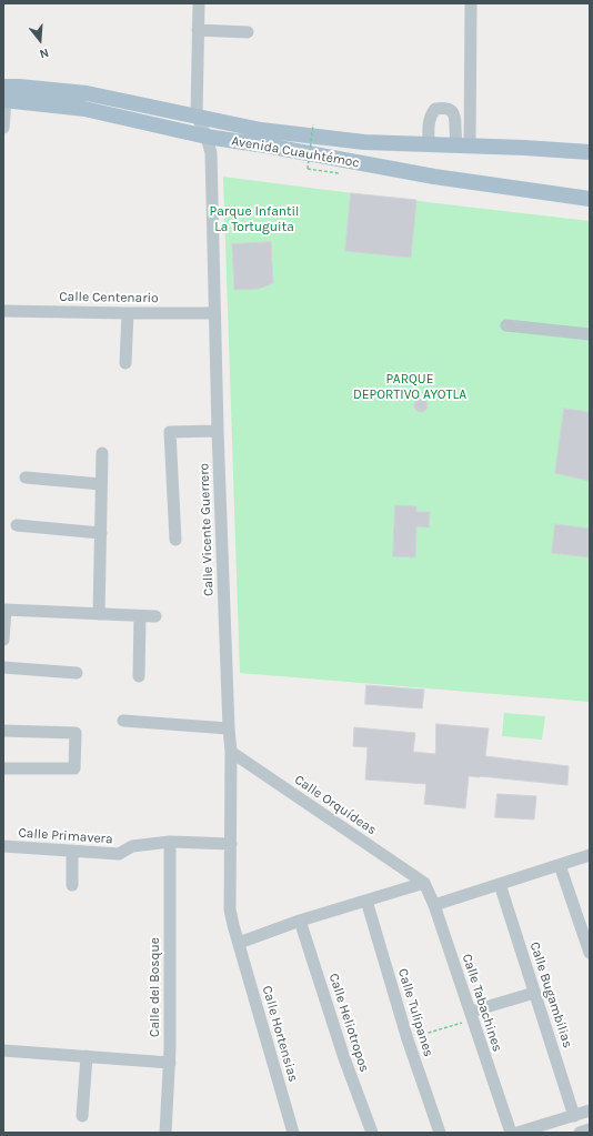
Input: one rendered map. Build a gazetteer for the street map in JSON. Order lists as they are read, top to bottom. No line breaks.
{"streets":{"main road":["Avenida Cuauhtémoc"],"street":["Calle Centenario","Calle Vicente Guerrero","Calle Orquídeas","Calle Primavera","Calle del Bosque","Calle Bugambilias","Calle Tabachines","Calle Tulipanes","Calle Heliotropos","Calle Hortensias"]},"crossings":[["Avenida Cuauhtémoc","Calle Vicente Guerrero"],["Calle Centenario","Calle Vicente Guerrero"],["Calle Vicente Guerrero","Calle Orquídeas"],["Calle Vicente Guerrero","Calle Primavera"],["Calle Vicente Guerrero","Calle Hortensias"],["Calle Orquídeas","Calle Tabachines"],["Calle Primavera","Calle del Bosque"]],"parks":["Parque Infantil La Tortuguita","PARQUE DEPORTIVO AYOTLA"],"north":"bottom"}
